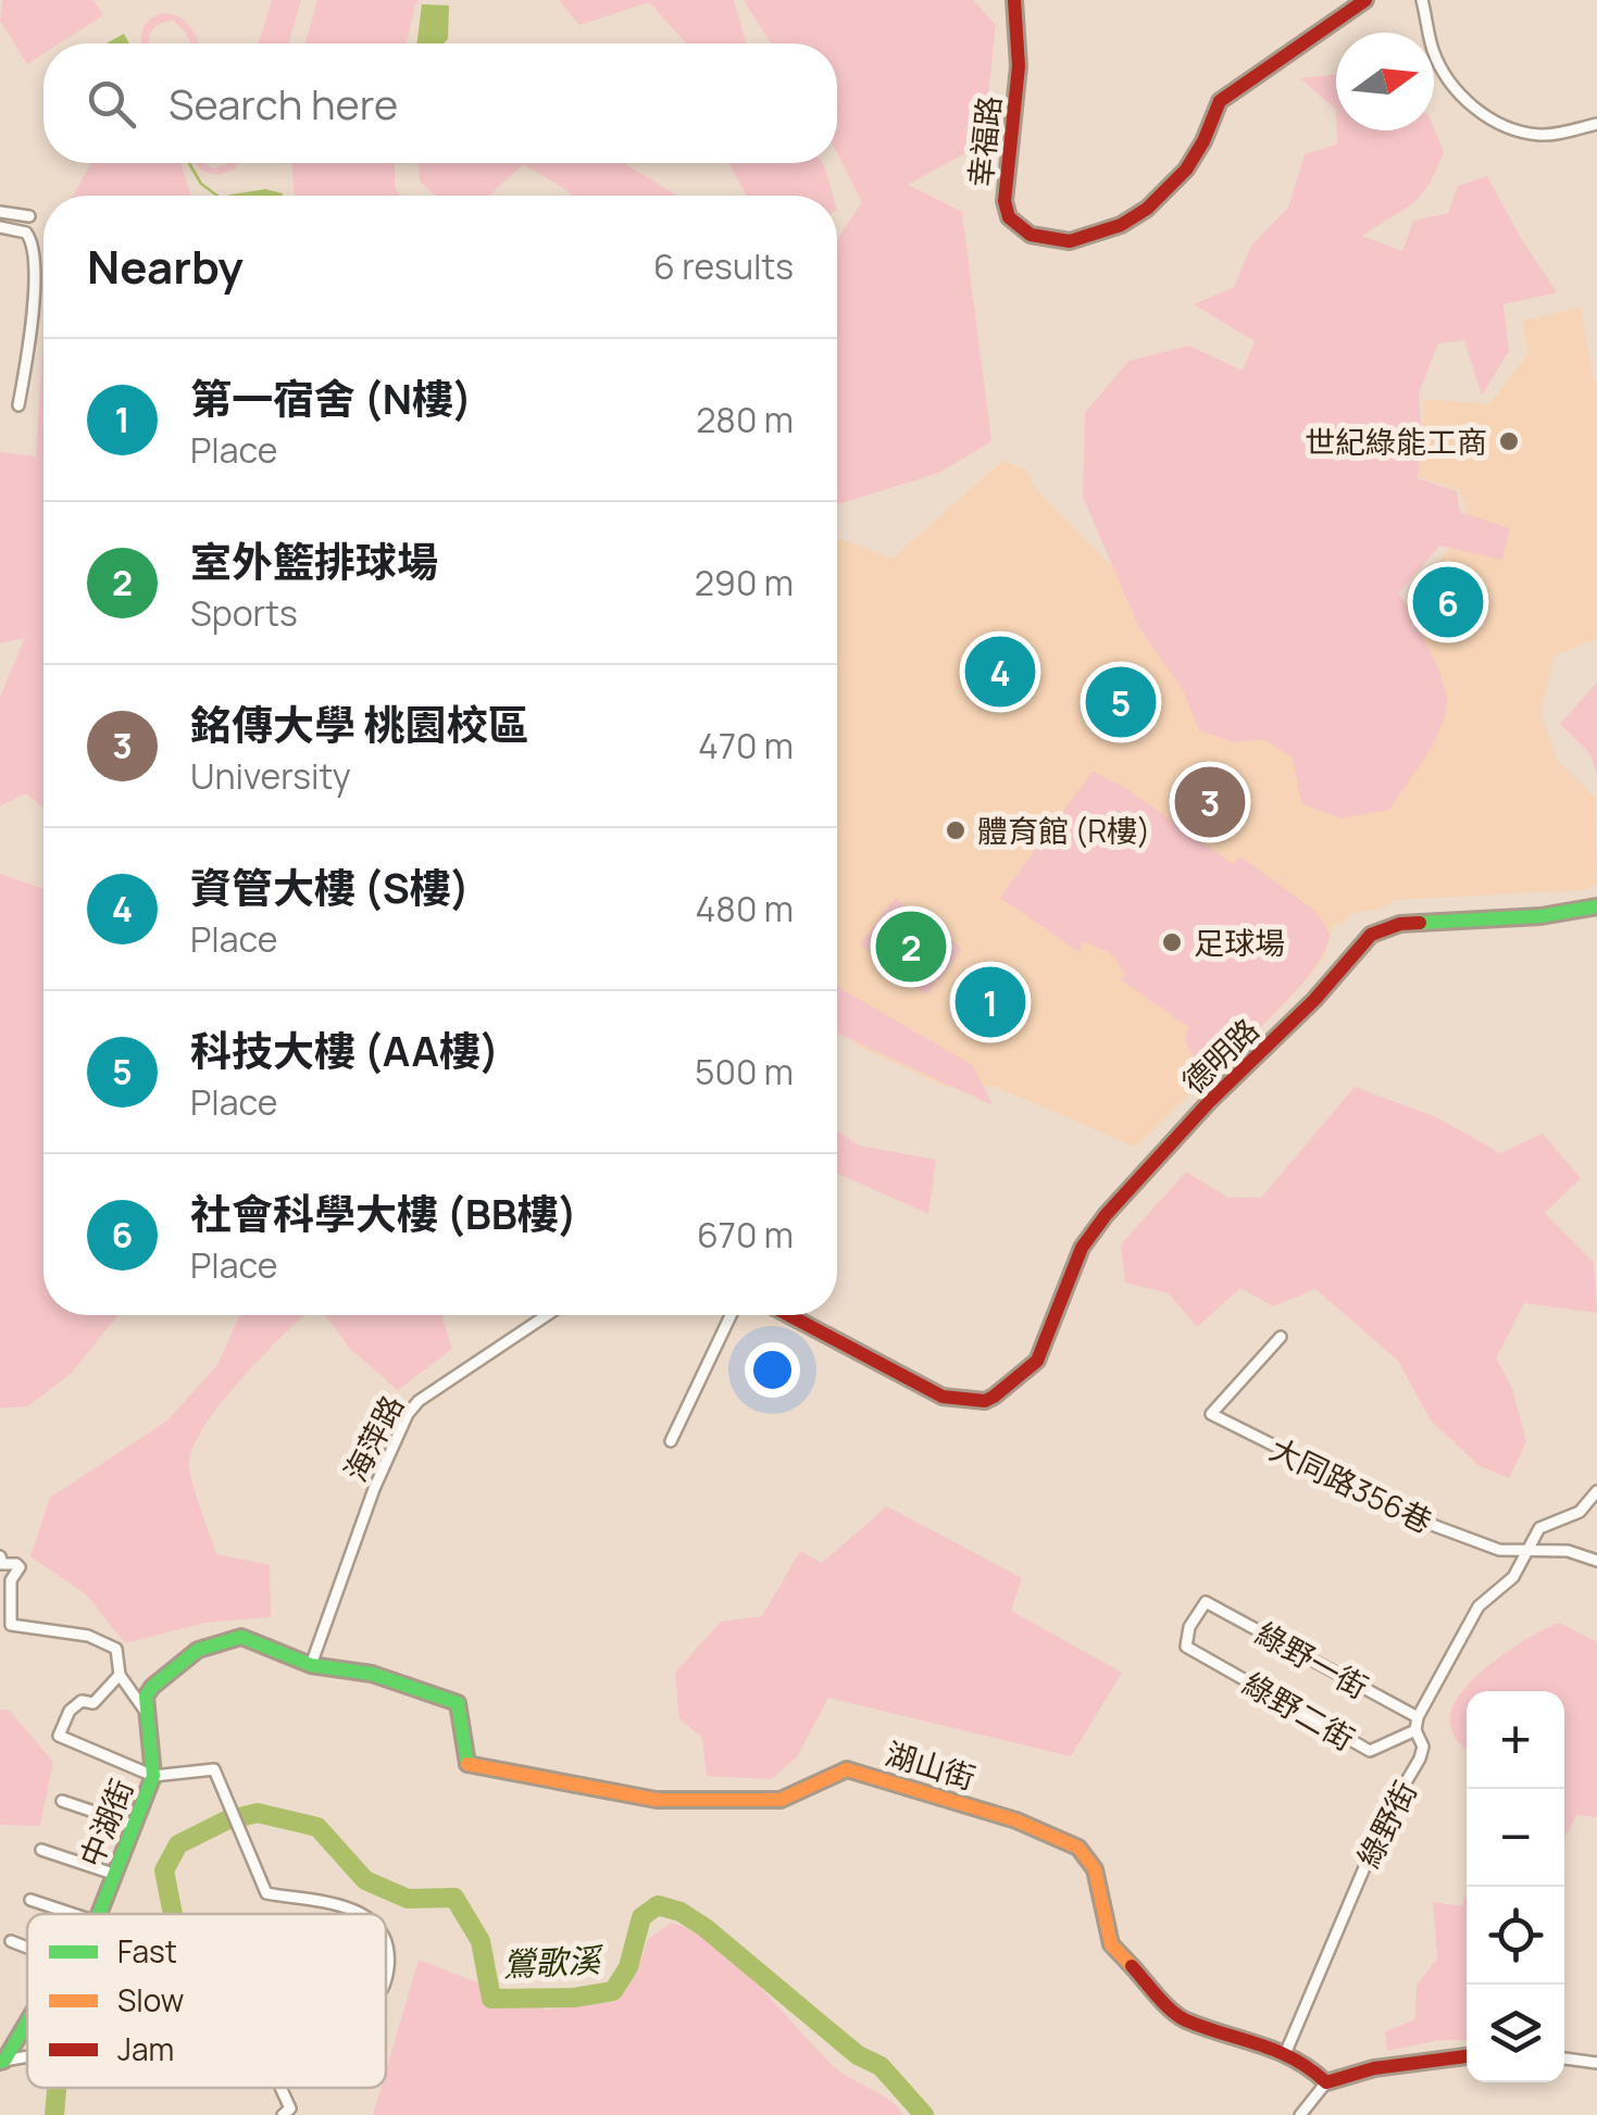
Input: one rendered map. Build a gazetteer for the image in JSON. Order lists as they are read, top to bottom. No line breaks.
{"streets":{"street":["幸福路","德明路","海萍路","大同路356巷","綠野一街","綠野二街","湖山街","中湖街","綠野街"]},"crossings":[["海萍路","湖山街"],["大同路356巷","綠野街"],["綠野一街","綠野二街"],["綠野一街","綠野街"],["綠野二街","綠野街"],["湖山街","綠野街"]],"water":["鶯歌溪"],"places":["世紀綠能工商","體育館 (R樓)","足球場"],"legend":["Fast","Slow","Jam"],"north":"right","page":{"search":"Search here","heading":["Nearby","6 results"],"list":[{"mark":"1","name":"第一宿舍 (N樓)","note":"Place","value":"280 m"},{"mark":"2","name":"室外籃排球場","note":"Sports","value":"290 m"},{"mark":"3","name":"銘傳大學 桃園校區","note":"University","value":"470 m"},{"mark":"4","name":"資管大樓 (S樓)","note":"Place","value":"480 m"},{"mark":"5","name":"科技大樓 (AA樓)","note":"Place","value":"500 m"},{"mark":"6","name":"社會科學大樓 (BB樓)","note":"Place","value":"670 m"}],"pins":["6","4","5","3","2","1"],"map_buttons":["+","−"]}}
